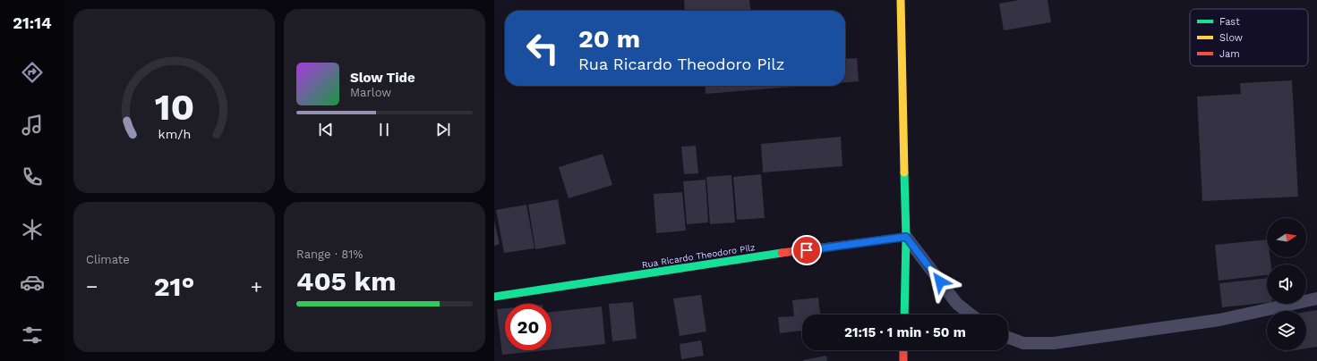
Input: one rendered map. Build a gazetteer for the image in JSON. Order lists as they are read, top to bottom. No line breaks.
{"streets":{"street":["Rua Ricardo Theodoro Pilz"]},"legend":["Fast","Slow","Jam"],"north":"right","page":{"tabs":"21:14","turn":["20 m","Rua Ricardo Theodoro Pilz"],"song":["Slow Tide","Marlow"],"tile":["Climate",["Range · 81%","405 km"]],"heat":["−","21°","+"],"limit":"20","trip":"21:15 · 1 min · 50 m","gauge":["10","km/h"]}}
